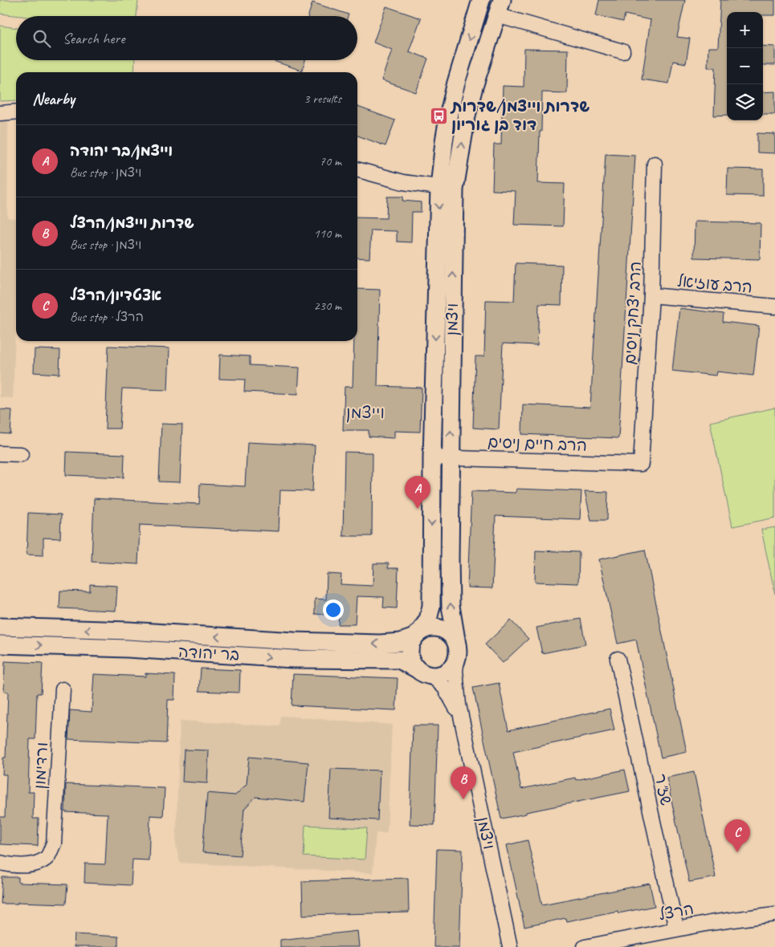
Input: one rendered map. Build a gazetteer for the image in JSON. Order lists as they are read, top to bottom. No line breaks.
{"streets":{"street":["הרב עוזיאל","הרב יצחק ניסים","ויצמן","הרב חיים ניסים","בר יהודה","ורדימון","שז\"ר","הרצל"]},"crossings":[["הרב עוזיאל","הרב יצחק ניסים"],["הרב יצחק ניסים","הרב חיים ניסים"],["ויצמן","הרב חיים ניסים"],["ויצמן","בר יהודה"],["שז\"ר","הרצל"]],"districts":["וייצמן"],"places":{"bus stop":["שדרות וייצמן/שדרות דוד בן גוריון"]},"page":{"map_buttons":["+","−"],"search":"Search here","heading":["Nearby","3 results"],"list":[{"mark":"A","name":"וייצמן/בר יהודה","note":"Bus stop · ויצמן","value":"70 m"},{"mark":"B","name":"שדרות וייצמן/הרצל","note":"Bus stop · ויצמן","value":"110 m"},{"mark":"C","name":"אצטדיון/הרצל","note":"Bus stop · הרצל","value":"230 m"}],"pins":["A","B","C"]}}
